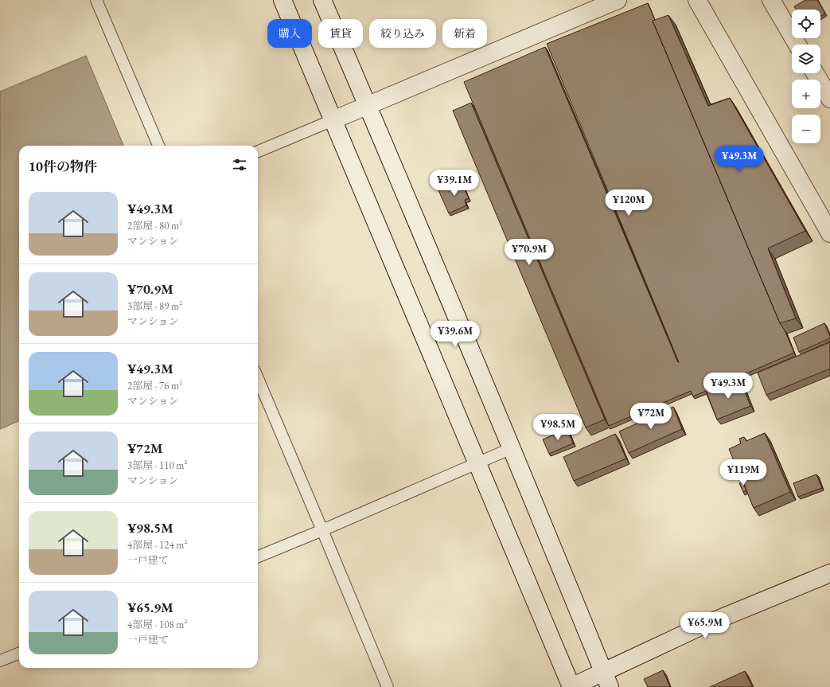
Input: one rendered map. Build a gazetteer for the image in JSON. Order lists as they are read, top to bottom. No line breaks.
{"page":{"map_buttons":["+","−"],"chip":["購入","賃貸","絞り込み","新着"],"price":["¥49.3M","¥39.1M","¥120M","¥70.9M","¥39.6M","¥49.3M","¥72M","¥98.5M","¥119M","¥65.9M"],"heading":"10件の物件","list":[{"name":"¥49.3M","note":"2部屋 · 80 m² · マンション"},{"name":"¥70.9M","note":"3部屋 · 89 m² · マンション"},{"name":"¥49.3M","note":"2部屋 · 76 m² · マンション"},{"name":"¥72M","note":"3部屋 · 110 m² · マンション"},{"name":"¥98.5M","note":"4部屋 · 124 m² · 一戸建て"},{"name":"¥65.9M","note":"4部屋 · 108 m² · 一戸建て"}]}}
